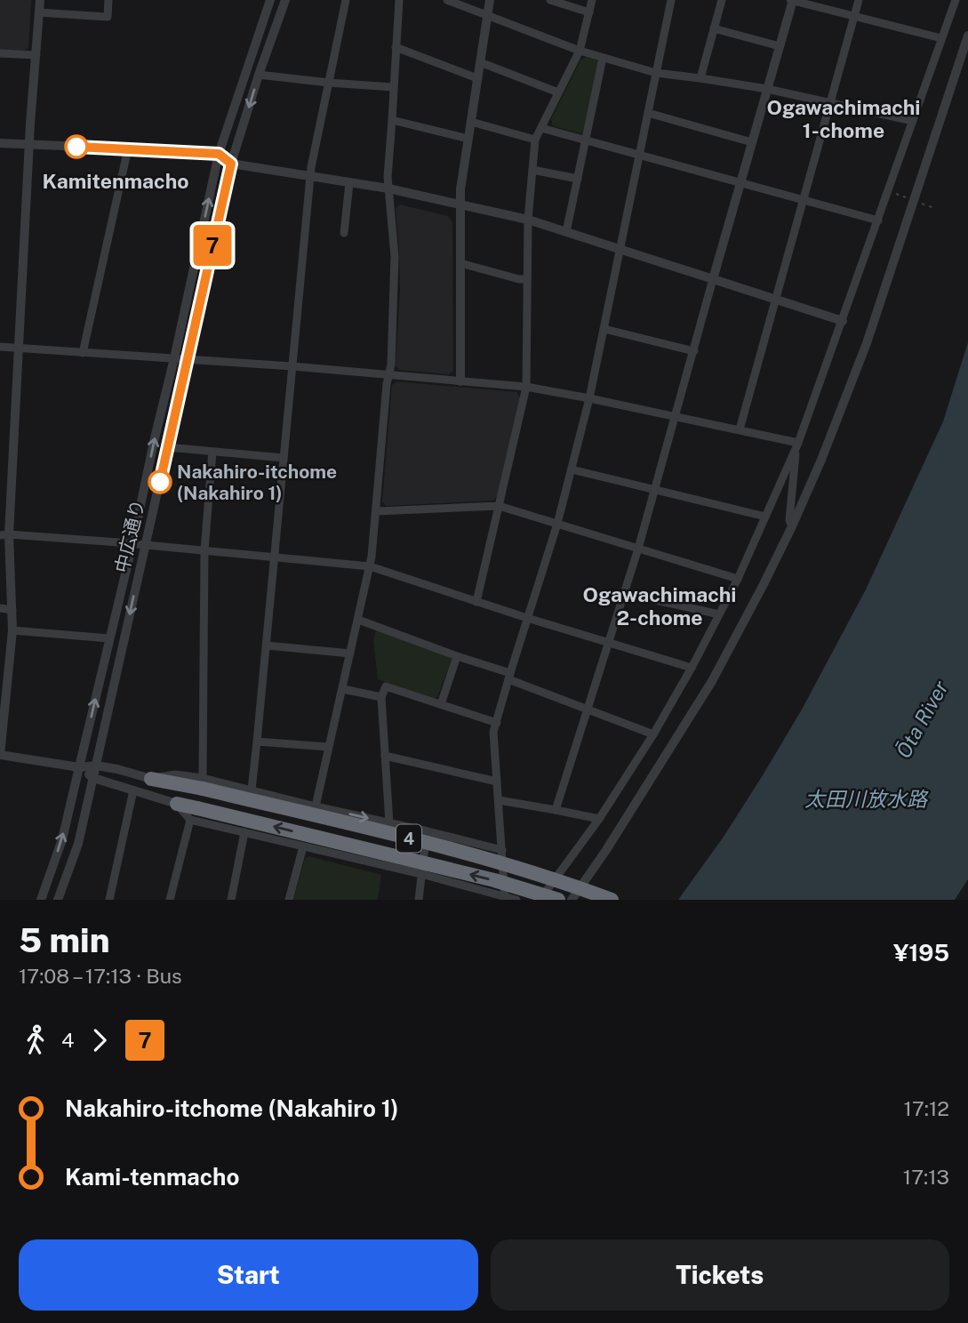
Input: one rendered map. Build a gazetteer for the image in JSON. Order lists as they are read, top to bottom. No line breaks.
{"streets":{"highway":["4"],"street":["中広通り"]},"districts":["Ogawachimachi 1-chome","Kamitenmacho","Ogawachimachi 2-chome"],"water":["Ōta River","太田川放水路"],"places":["Nakahiro-itchome (Nakahiro 1)"],"lines":["bus line 7"],"page":{"on_map":"7","heading":["5 min","17:08 – 17:13 · Bus","¥195"],"legs":["4","7"],"list":[{"name":"Nakahiro-itchome (Nakahiro 1)","value":"17:12"},{"name":"Kami-tenmacho","value":"17:13"}],"buttons":["Start","Tickets"]}}
